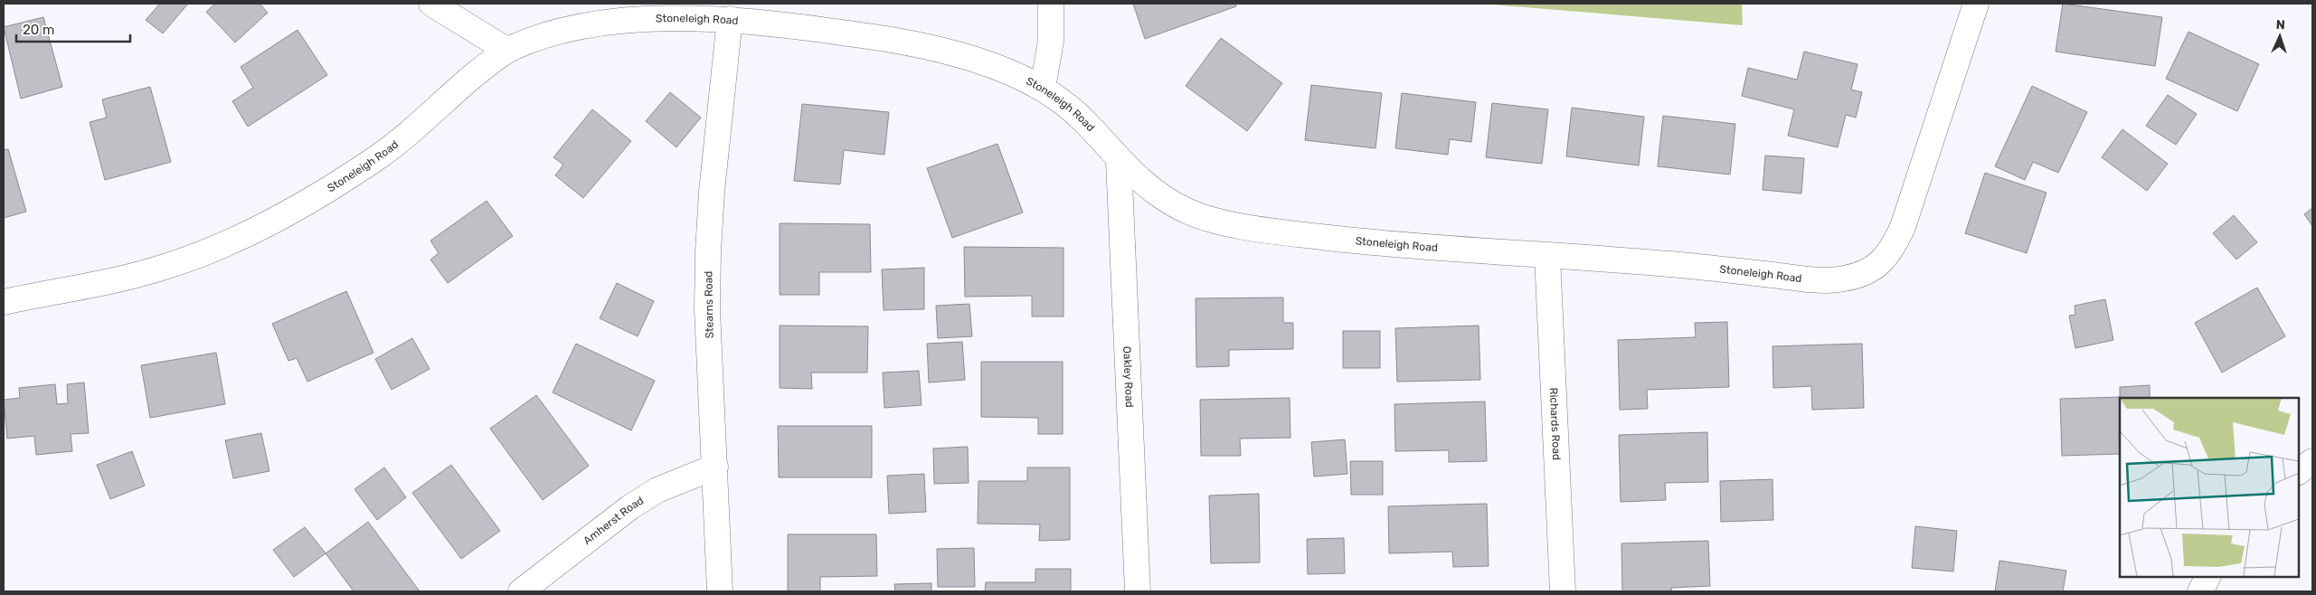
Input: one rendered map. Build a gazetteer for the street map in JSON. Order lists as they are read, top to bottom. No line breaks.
{"streets":{"street":["Stoneleigh Road","Stearns Road","Oakley Road","Richards Road","Amherst Road"]},"crossings":[["Stoneleigh Road","Stearns Road"],["Stoneleigh Road","Oakley Road"],["Stoneleigh Road","Richards Road"],["Stearns Road","Amherst Road"]],"scale_bar":"20 m","north":"top"}
